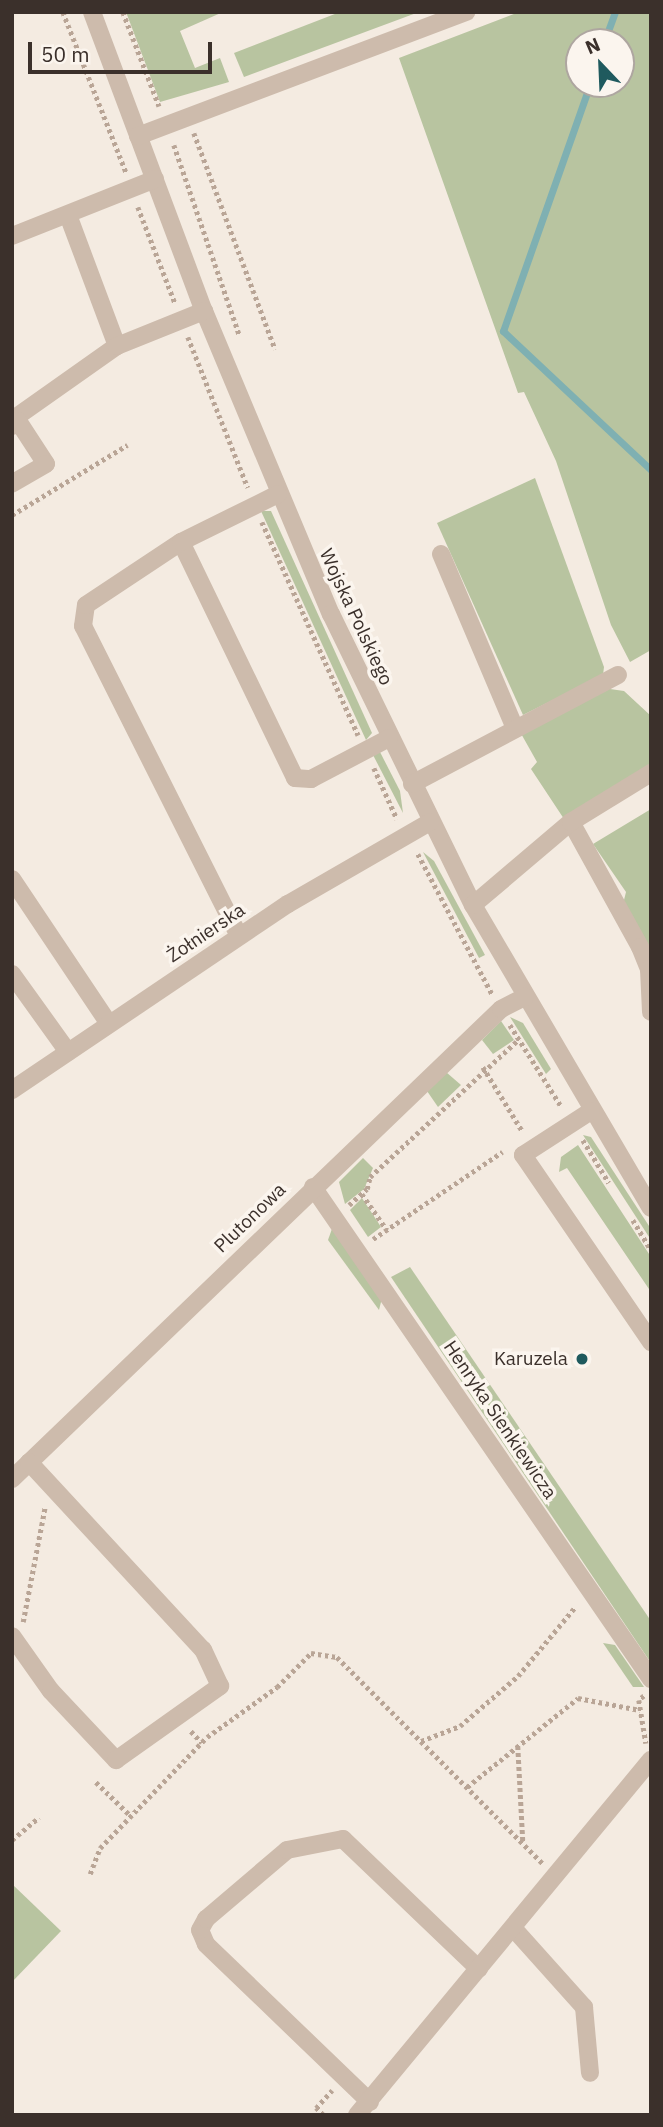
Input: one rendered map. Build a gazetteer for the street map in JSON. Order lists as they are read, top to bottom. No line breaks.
{"streets":{"street":["Wojska Polskiego","Żołnierska","Plutonowa","Henryka Sienkiewicza"]},"crossings":[["Wojska Polskiego","Żołnierska"],["Wojska Polskiego","Plutonowa"],["Plutonowa","Henryka Sienkiewicza"]],"places":["Karuzela"],"scale_bar":"50 m","north":"top left"}
